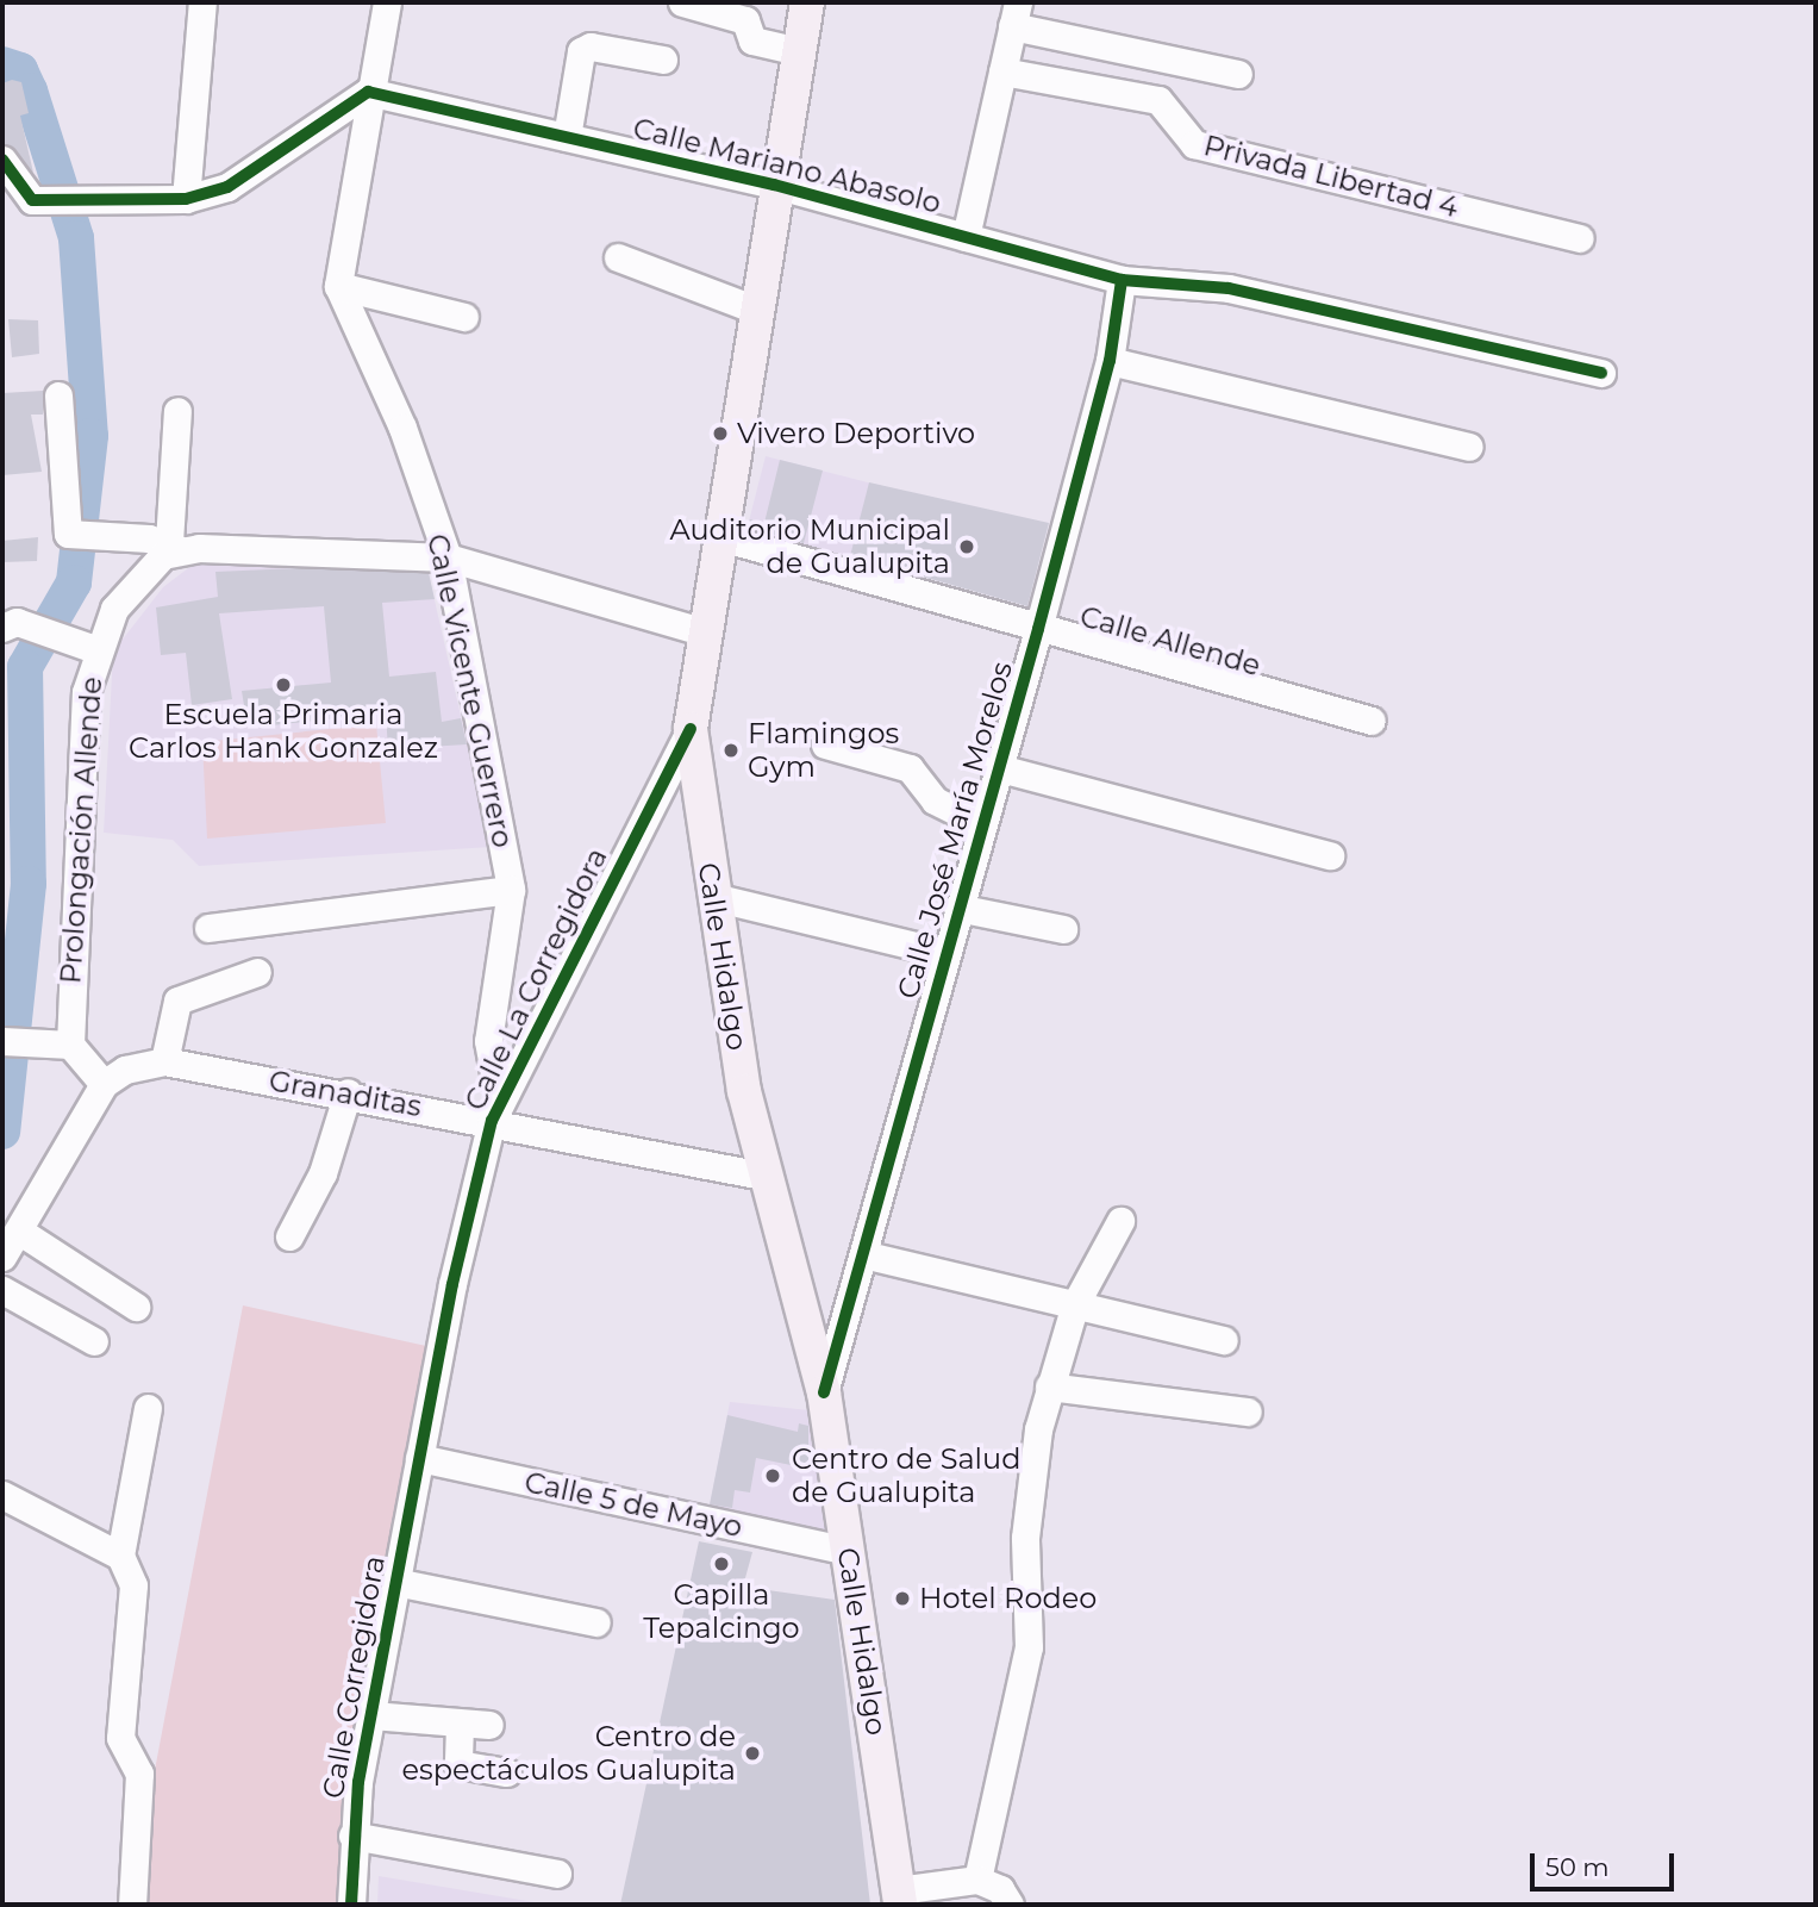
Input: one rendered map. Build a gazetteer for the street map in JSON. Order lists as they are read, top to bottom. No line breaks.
{"streets":{"main road":["Calle Hidalgo"],"street":["Calle Mariano Abasolo","Privada Libertad 4","Calle Allende","Calle Vicente Guerrero","Prolongación Allende","Calle José María Morelos","Calle La Corregidora","Granaditas","Calle 5 de Mayo","Calle Corregidora"]},"crossings":[["Calle Mariano Abasolo","Calle José María Morelos"],["Calle Mariano Abasolo","Calle Hidalgo"],["Calle Allende","Calle José María Morelos"],["Calle Allende","Calle Hidalgo"],["Calle Vicente Guerrero","Calle La Corregidora"],["Calle Vicente Guerrero","Granaditas"],["Calle José María Morelos","Calle Hidalgo"],["Calle Hidalgo","Calle La Corregidora"],["Calle Hidalgo","Granaditas"],["Calle Hidalgo","Calle 5 de Mayo"],["Calle La Corregidora","Granaditas"],["Calle La Corregidora","Calle 5 de Mayo"],["Calle La Corregidora","Calle Corregidora"],["Calle 5 de Mayo","Calle Corregidora"]],"places":["Vivero Deportivo","Auditorio Municipal de Gualupita","Escuela Primaria Carlos Hank Gonzalez","Flamingos Gym","Centro de Salud de Gualupita","Capilla Tepalcingo","Hotel Rodeo","Centro de espectáculos Gualupita"],"scale_bar":"50 m"}
